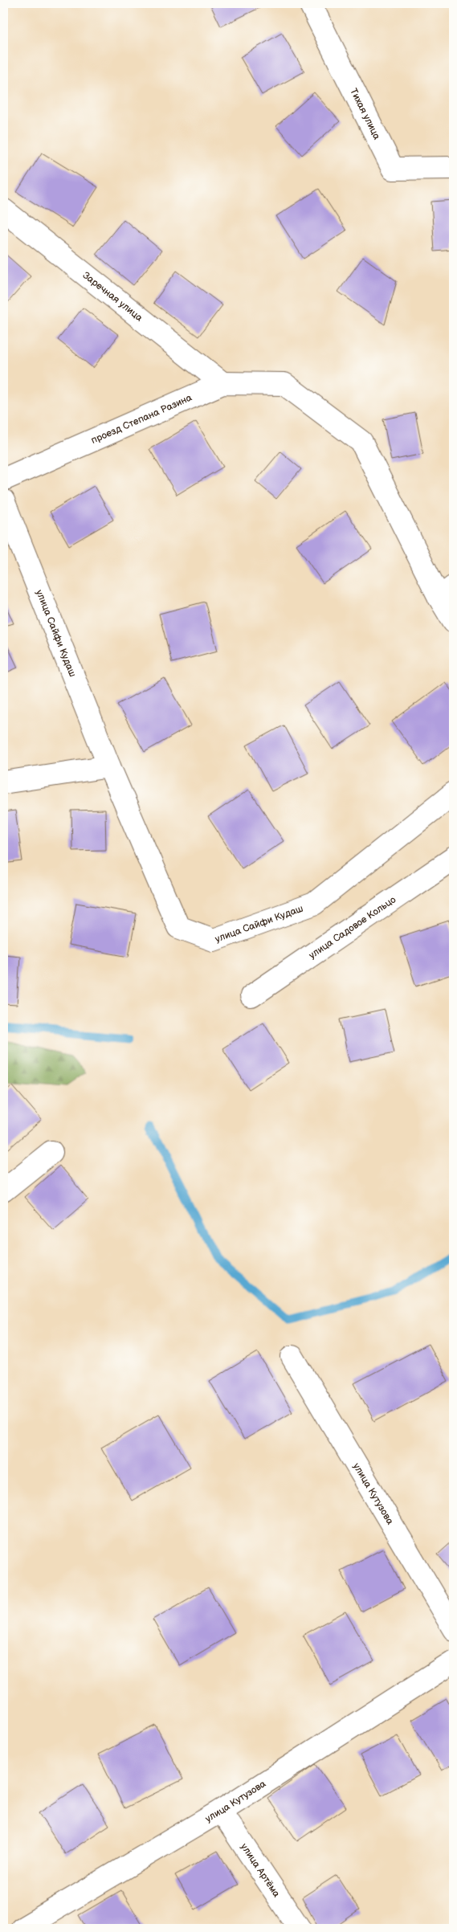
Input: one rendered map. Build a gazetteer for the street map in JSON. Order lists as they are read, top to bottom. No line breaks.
{"streets":{"street":["Тихая улица","Заречная улица","проезд Степана Разина","улица Сайфи Кудаш","улица Садовое Кольцо","улица Кутузова","улица Артёма"]},"crossings":[["Заречная улица","проезд Степана Разина"],["улица Кутузова","улица Артёма"]]}
